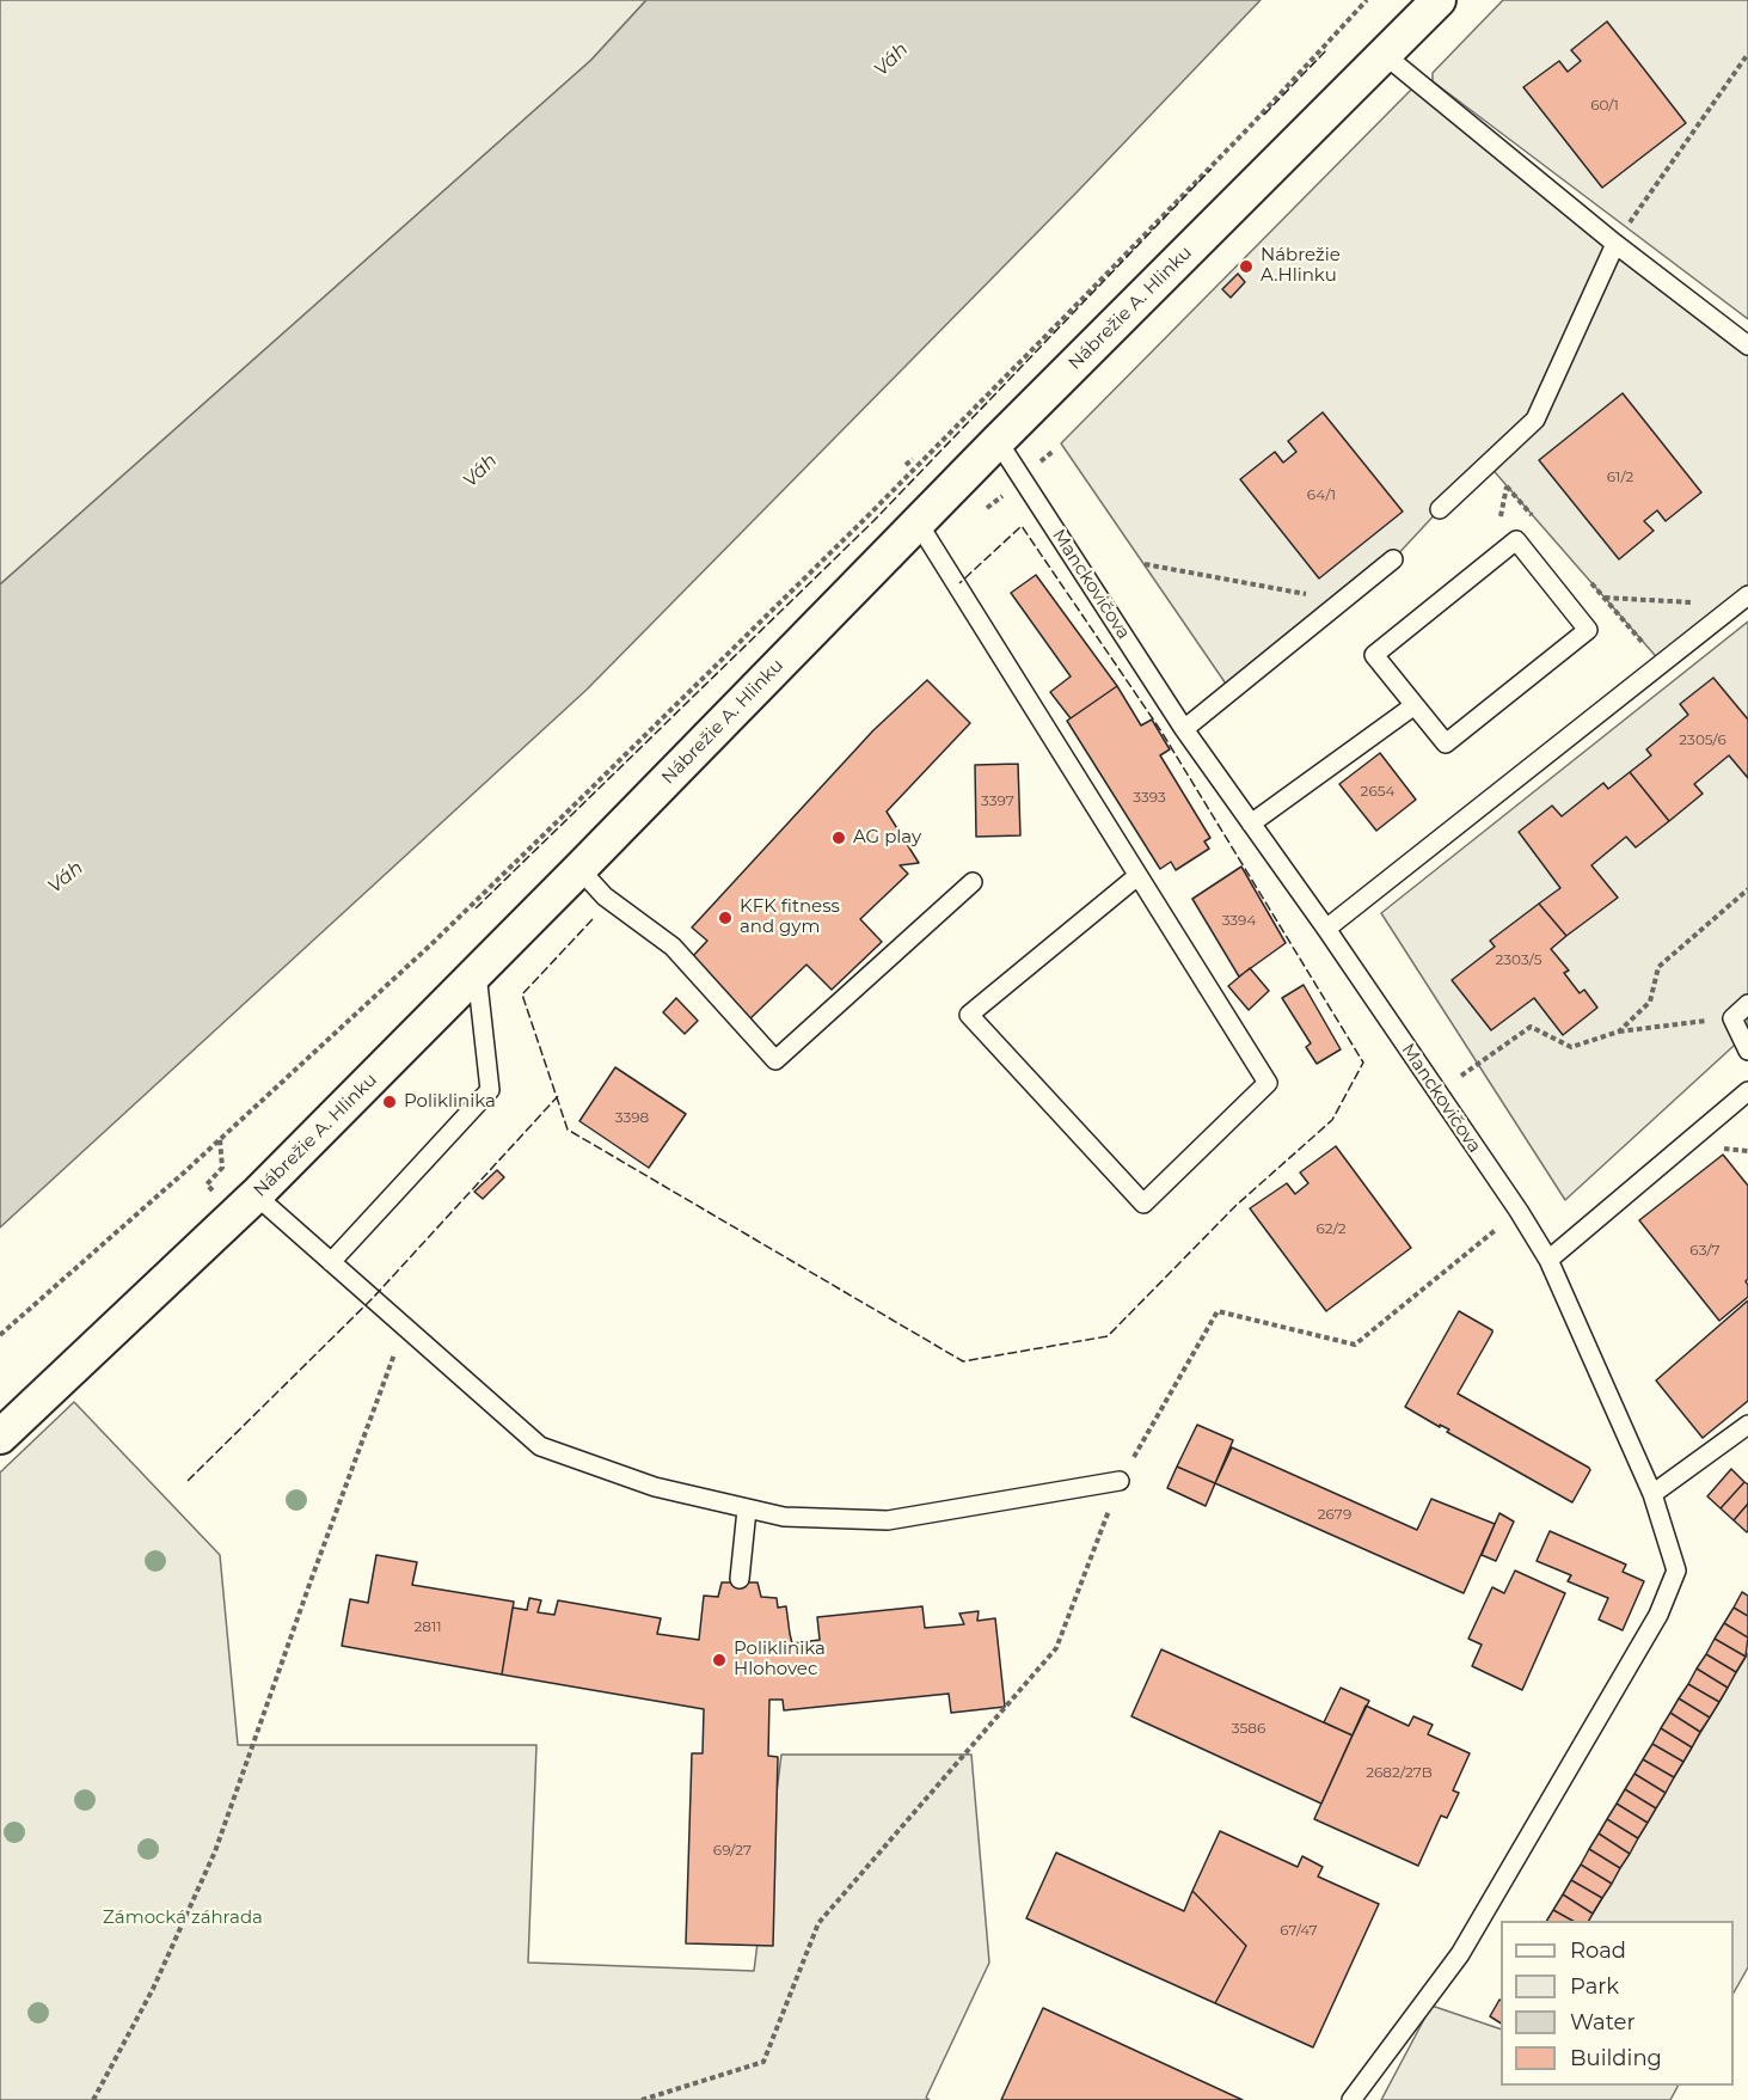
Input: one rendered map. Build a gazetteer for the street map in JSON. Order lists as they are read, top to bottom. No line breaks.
{"streets":{"street":["Nábrežie A. Hlinku"],"lane":["Manckovičova"]},"crossings":[["Nábrežie A. Hlinku","Manckovičova"]],"water":["Váh"],"parks":["Zámocká záhrada"],"places":["Nábrežie A.Hlinku","AG play","KFK fitness and gym","Poliklinika","Poliklinika Hlohovec"],"house_numbers":["60/1","61/2","64/1","2305/6","2654","3393","3397","3394","2303/5","3398","62/2","63/7","2679","2811","3586","2682/27B","69/27","67/47"],"legend":["Road","Park","Water","Building"]}
